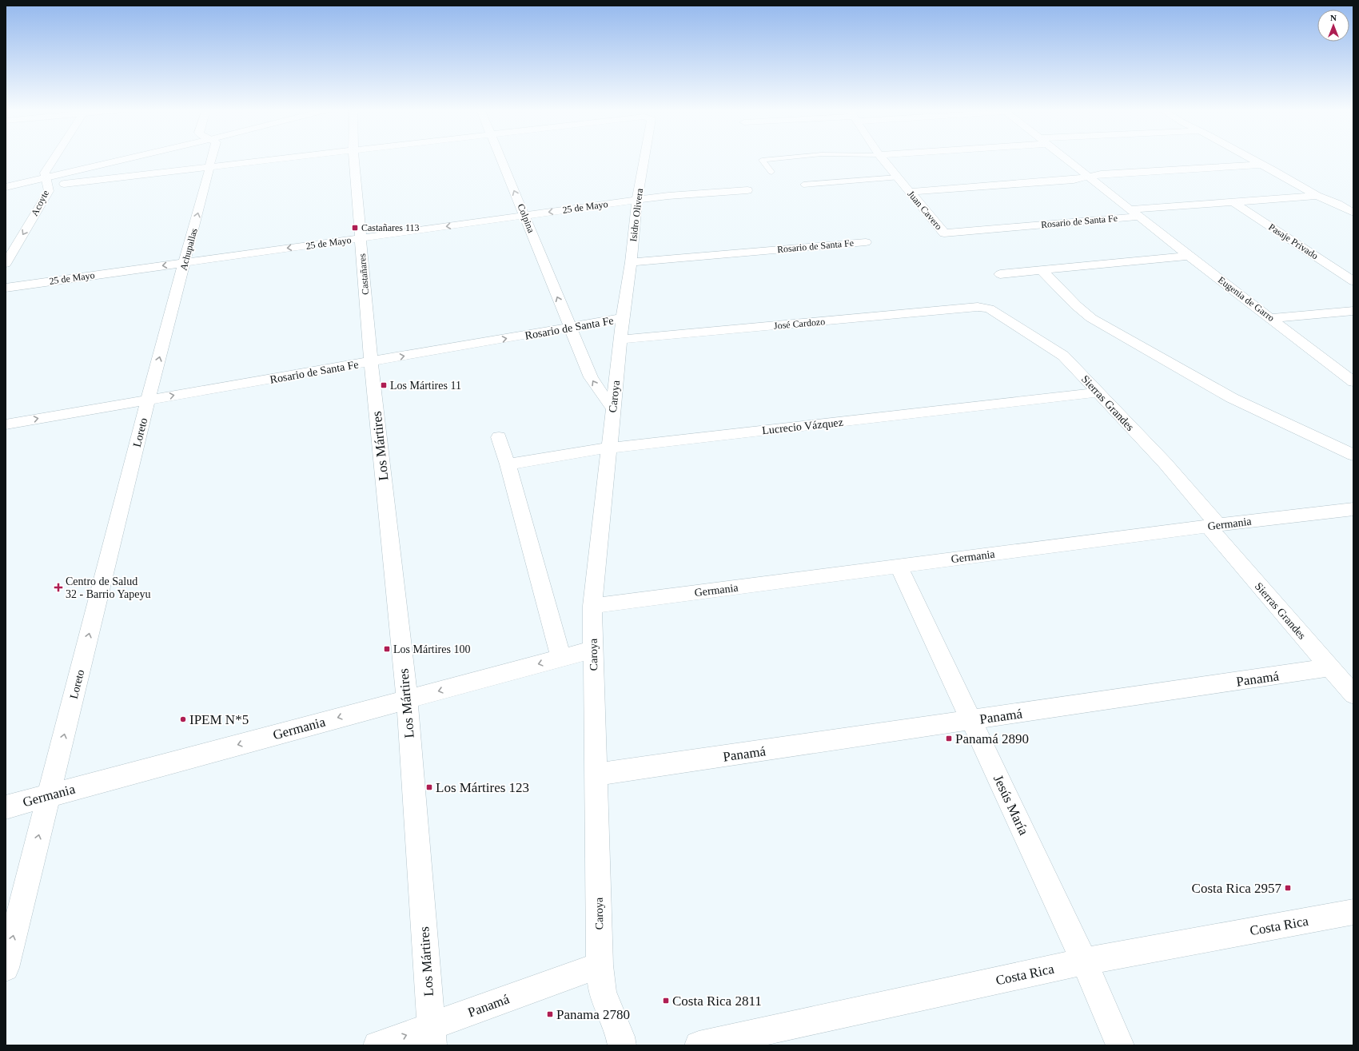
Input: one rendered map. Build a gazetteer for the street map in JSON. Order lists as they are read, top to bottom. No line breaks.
{"streets":{"street":["Acoyte","25 de Mayo","Juan Cavero","Isidro Olivera","Colpina","Rosario de Santa Fe","Pasaje Privado","Achupallas","Castañares","Eugenia de Garro","José Cardozo","Caroya","Sierras Grandes","Lucrecio Vázquez","Loreto","Los Mártires","Germania","Panamá","Jesús María","Costa Rica"]},"crossings":[["25 de Mayo","Isidro Olivera"],["25 de Mayo","Colpina"],["25 de Mayo","Achupallas"],["25 de Mayo","Castañares"],["Juan Cavero","Rosario de Santa Fe"],["Isidro Olivera","Rosario de Santa Fe"],["Isidro Olivera","Caroya"],["Colpina","Rosario de Santa Fe"],["Colpina","Caroya"],["Rosario de Santa Fe","Pasaje Privado"],["Rosario de Santa Fe","Achupallas"],["Rosario de Santa Fe","Castañares"],["Rosario de Santa Fe","Eugenia de Garro"],["Rosario de Santa Fe","Caroya"],["Rosario de Santa Fe","Loreto"],["Rosario de Santa Fe","Los Mártires"],["Achupallas","Loreto"],["Castañares","Los Mártires"],["José Cardozo","Caroya"],["José Cardozo","Sierras Grandes"],["Caroya","Lucrecio Vázquez"],["Caroya","Germania"],["Caroya","Panamá"],["Sierras Grandes","Lucrecio Vázquez"],["Sierras Grandes","Germania"],["Sierras Grandes","Panamá"],["Loreto","Germania"],["Los Mártires","Germania"],["Los Mártires","Panamá"],["Germania","Jesús María"],["Panamá","Jesús María"],["Jesús María","Costa Rica"]],"one_way":["Acoyte","Colpina","Rosario de Santa Fe","Achupallas","Loreto","Germania"],"places":{"transit":["Castañares 113","Los Mártires 11","Los Mártires 100","Panamá 2890","Los Mártires 123","Costa Rica 2957","Costa Rica 2811","Panama 2780"],"health":["Centro de Salud 32 - Barrio Yapeyu"],"other":["IPEM N*5"]},"north":"top"}
